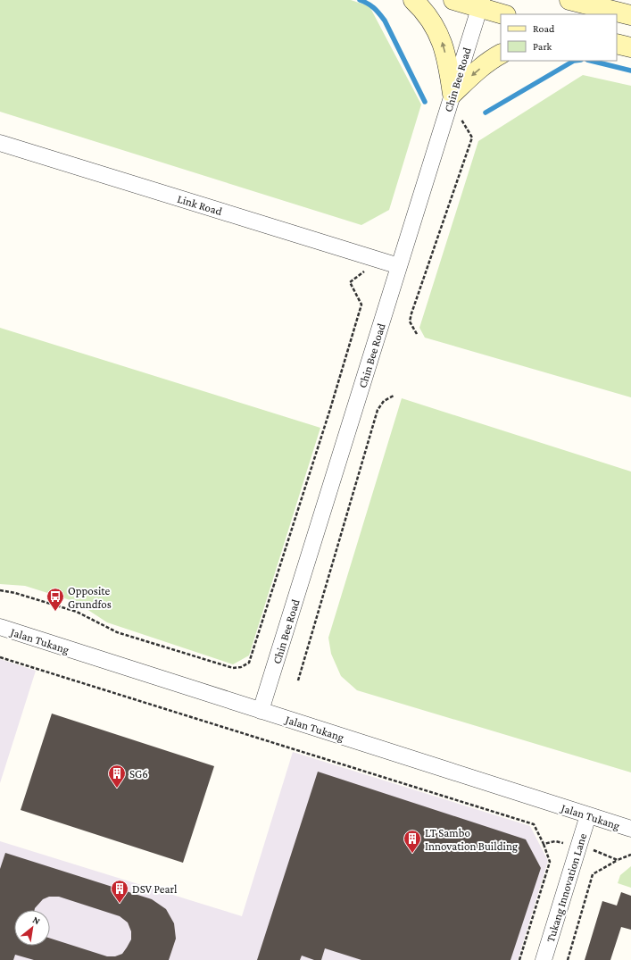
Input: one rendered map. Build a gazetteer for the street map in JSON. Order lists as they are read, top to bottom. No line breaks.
{"streets":{"street":["Chin Bee Road","Link Road","Jalan Tukang","Tukang Innovation Lane"]},"crossings":[["Chin Bee Road","Link Road"],["Chin Bee Road","Jalan Tukang"],["Jalan Tukang","Tukang Innovation Lane"]],"places":{"bus stop":["Opposite Grundfos"],"building":["SG6","LT Sambo Innovation Building","DSV Pearl"]},"legend":["Road","Park"],"north":"top right"}
